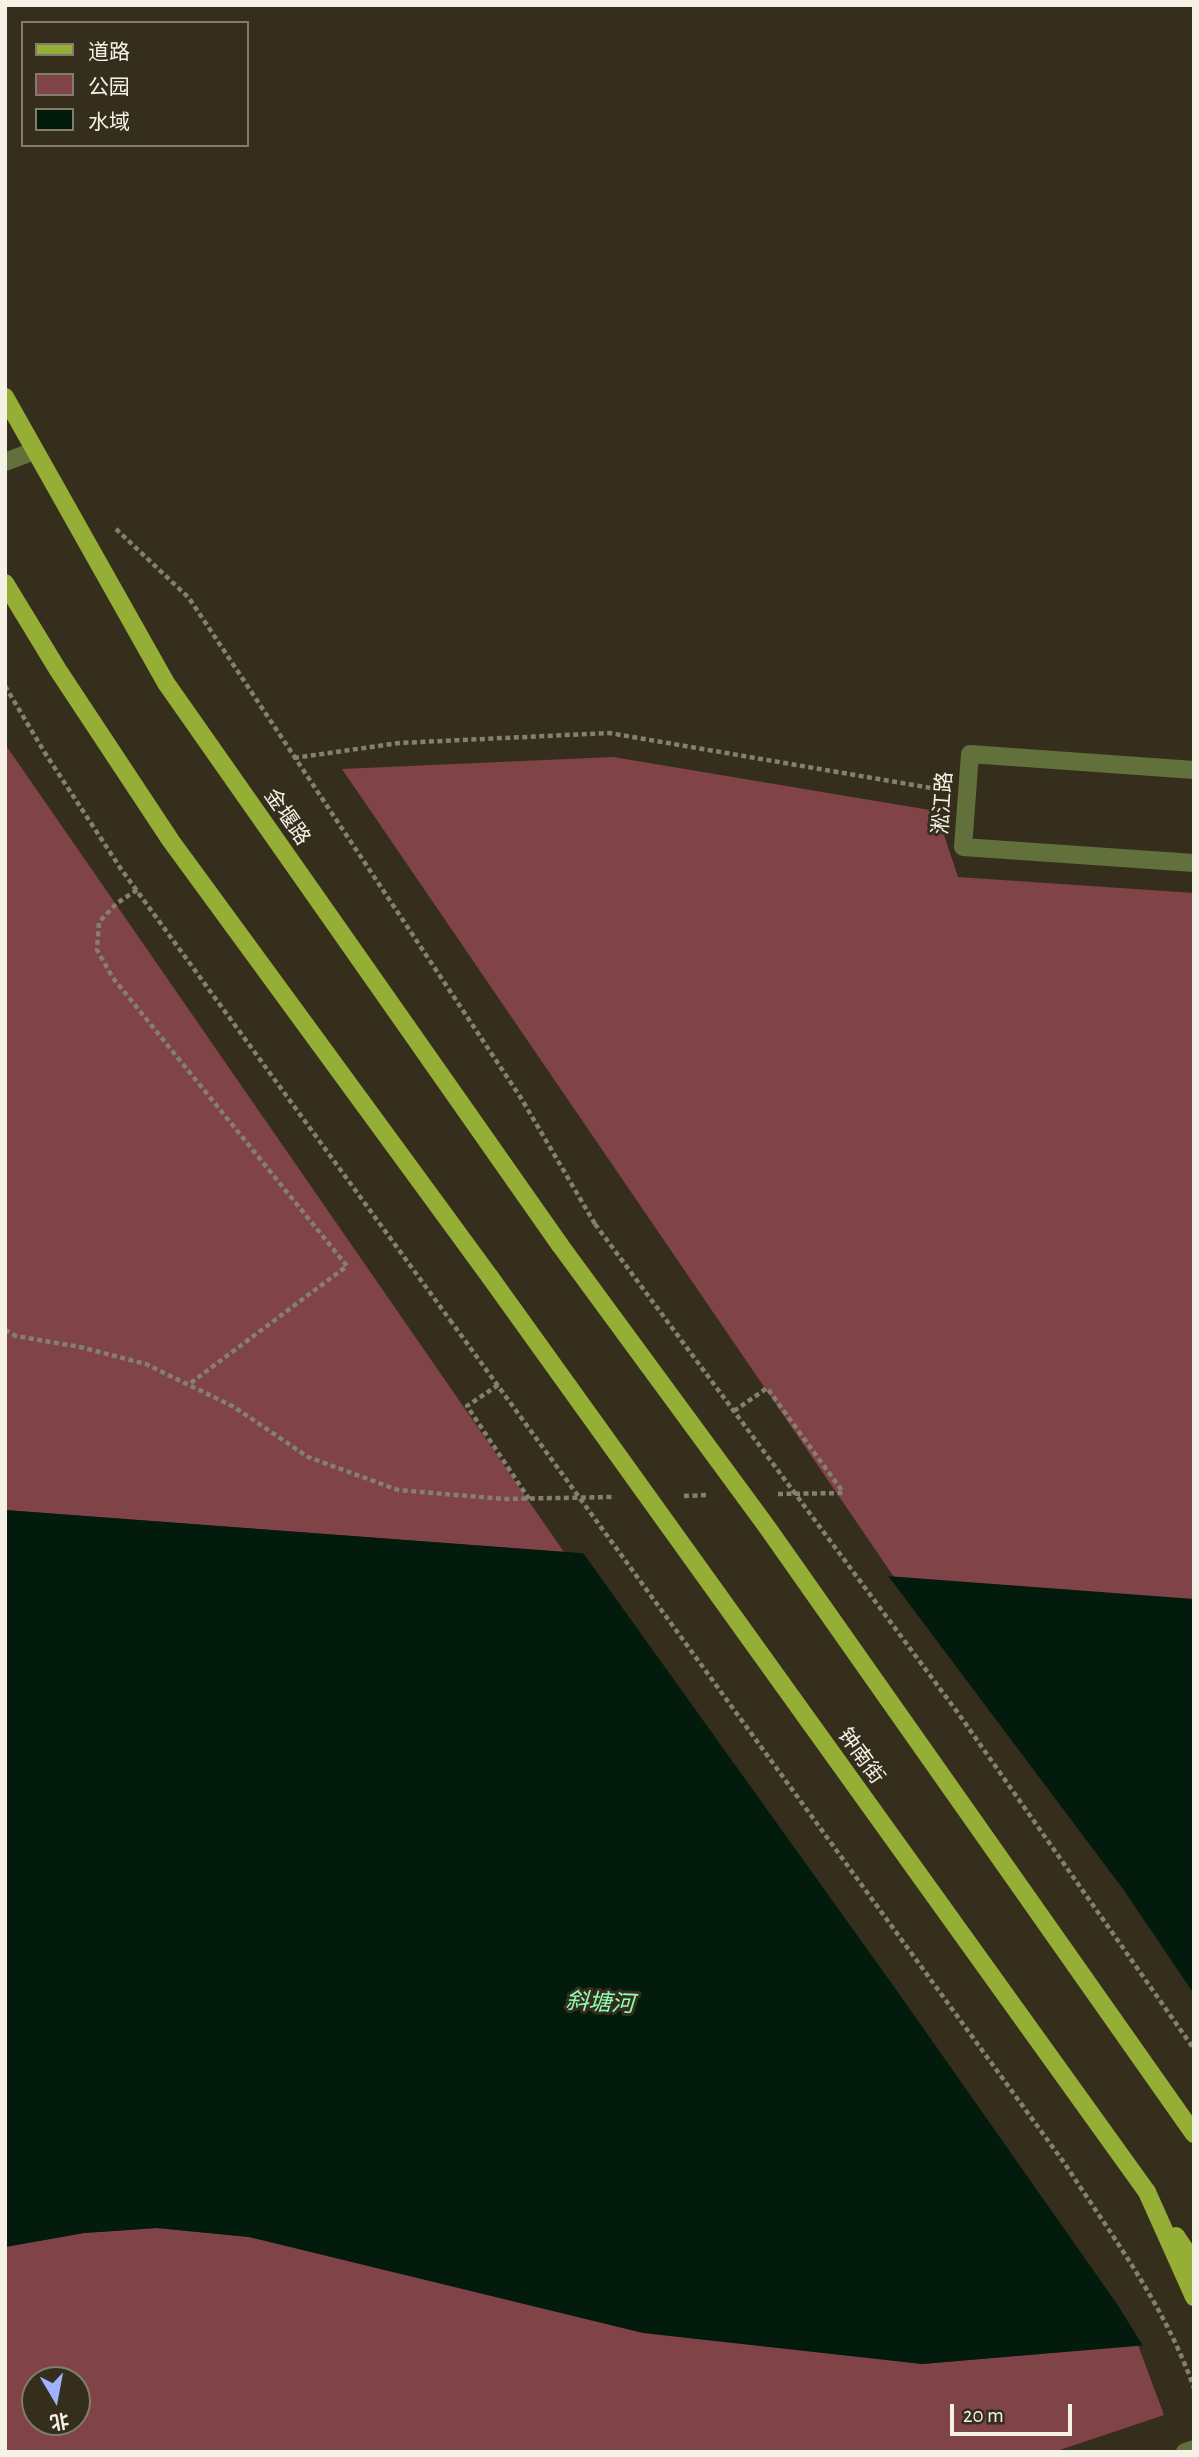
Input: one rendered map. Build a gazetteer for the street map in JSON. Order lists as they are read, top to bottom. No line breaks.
{"streets":{"main road":["金堰路","钟南街"],"street":["淞江路"]},"water":["斜塘河"],"legend":["道路","公园","水域"],"scale_bar":"20 m","north":"bottom"}
